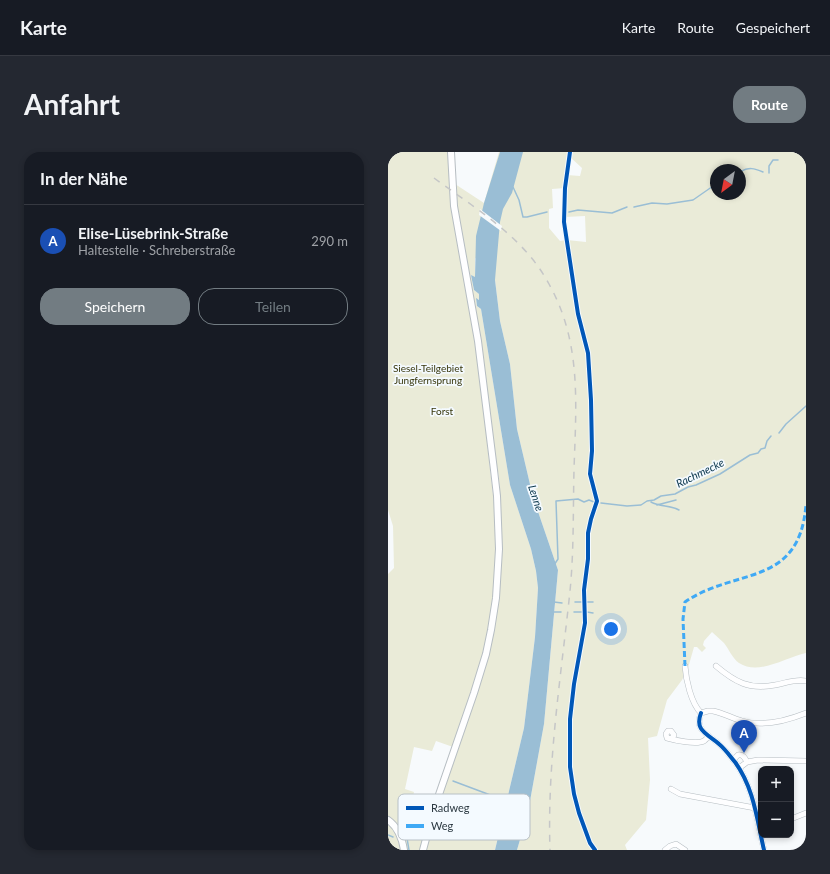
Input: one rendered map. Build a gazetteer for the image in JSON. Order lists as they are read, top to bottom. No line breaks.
{"water":["Rachmecke","Lenne"],"parks":["Siesel-Teilgebiet Jungfernsprung","Forst"],"legend":["Radweg","Weg"],"north":"bottom left","page":{"header":"Karte","nav":["Karte","Route","Gespeichert"],"buttons":["Route",["Speichern","Teilen"]],"title":"Anfahrt","heading":"In der Nähe","list":[{"mark":"A","name":"Elise-Lüsebrink-Straße","note":"Haltestelle · Schreberstraße","value":"290 m"}],"pins":"A","map_buttons":["+","−"]}}
